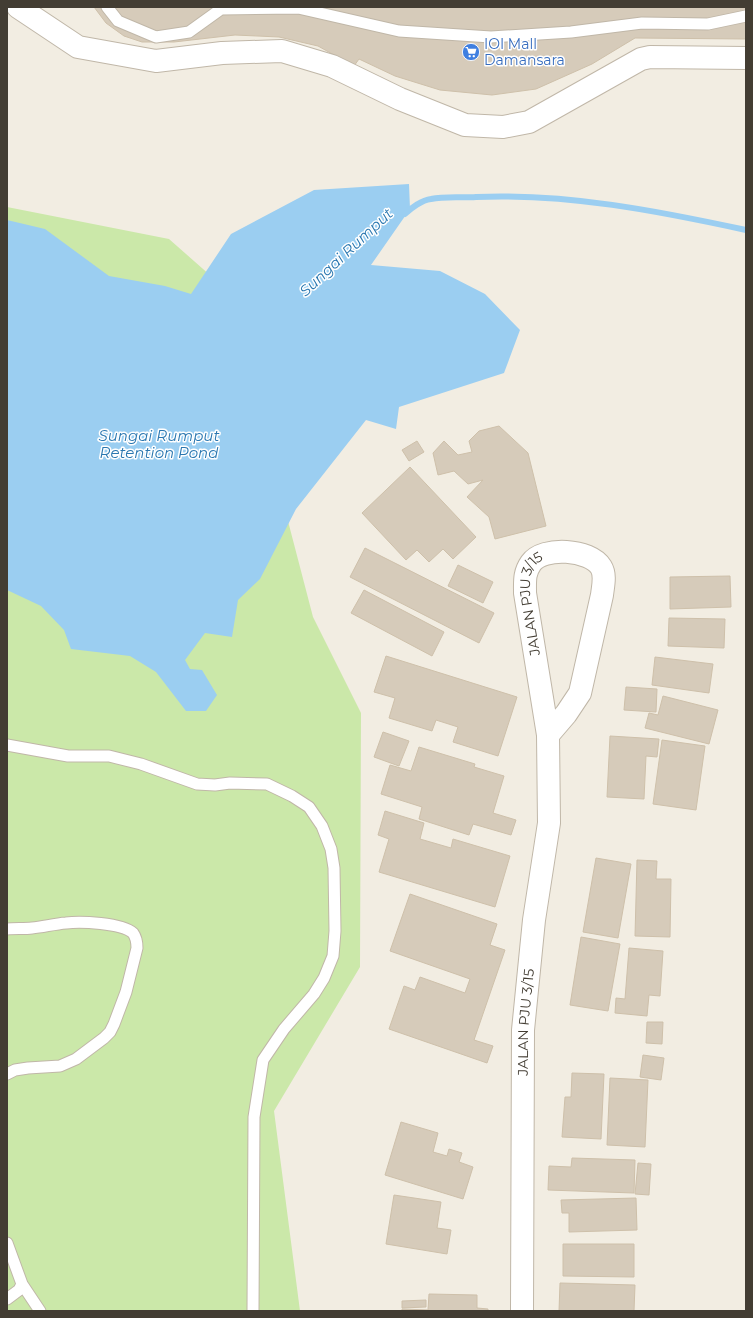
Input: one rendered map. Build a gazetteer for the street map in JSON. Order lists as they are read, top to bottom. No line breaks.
{"streets":{"street":["JALAN PJU 3/15"]},"water":["Sungai Rumput","Sungai Rumput Retention Pond"],"places":{"supermarket":["IOI Mall Damansara"]}}
